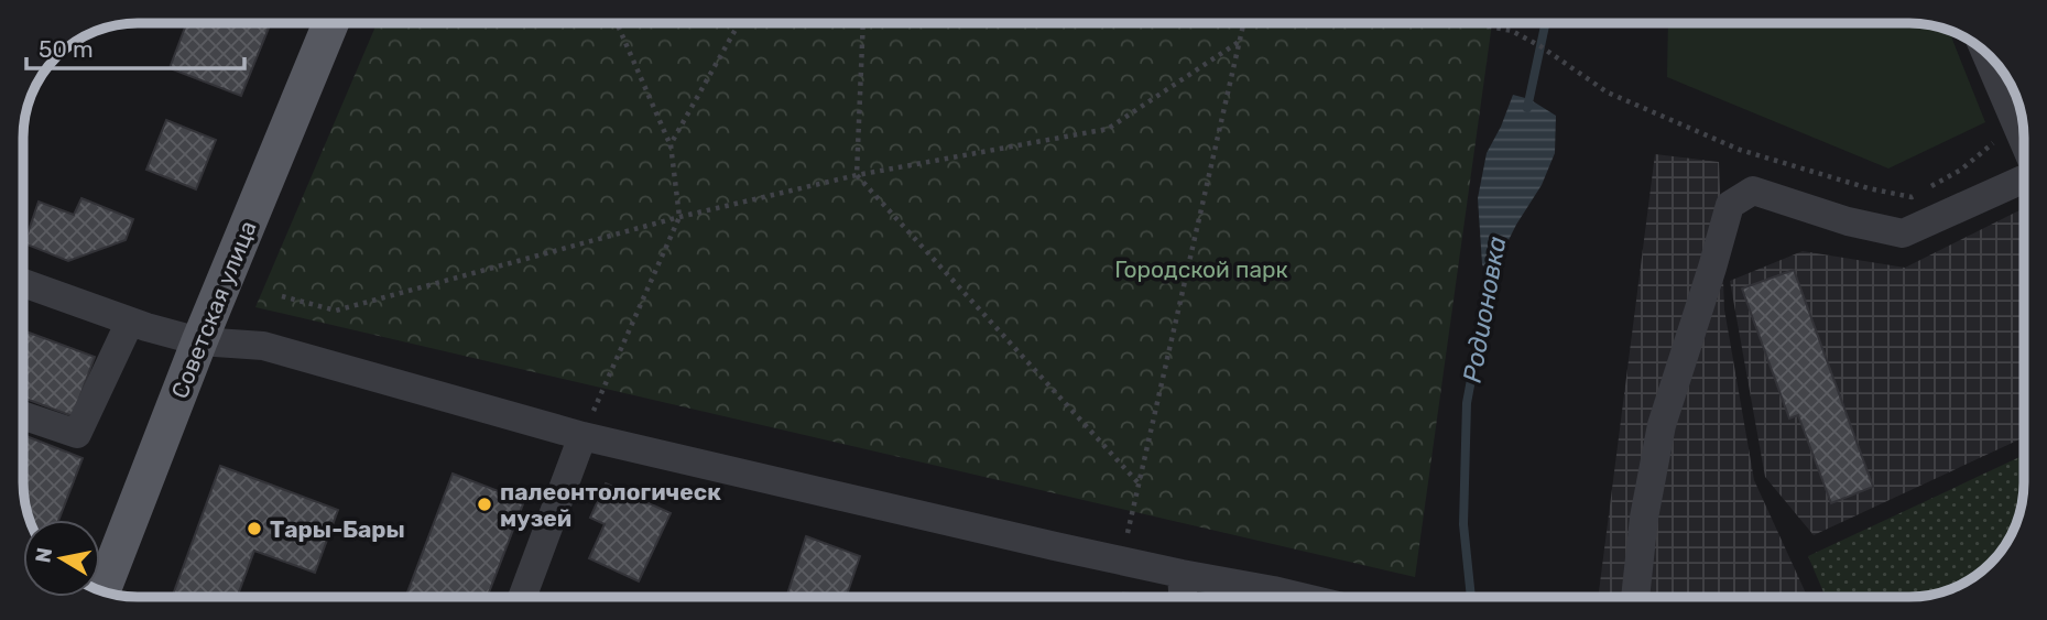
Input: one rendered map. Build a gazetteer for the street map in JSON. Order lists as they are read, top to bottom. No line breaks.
{"streets":{"main road":["Советская улица"]},"water":["Родионовка"],"parks":["Городской парк"],"places":["палеонтологическ музей","Тары-Бары"],"scale_bar":"50 m","north":"left"}
